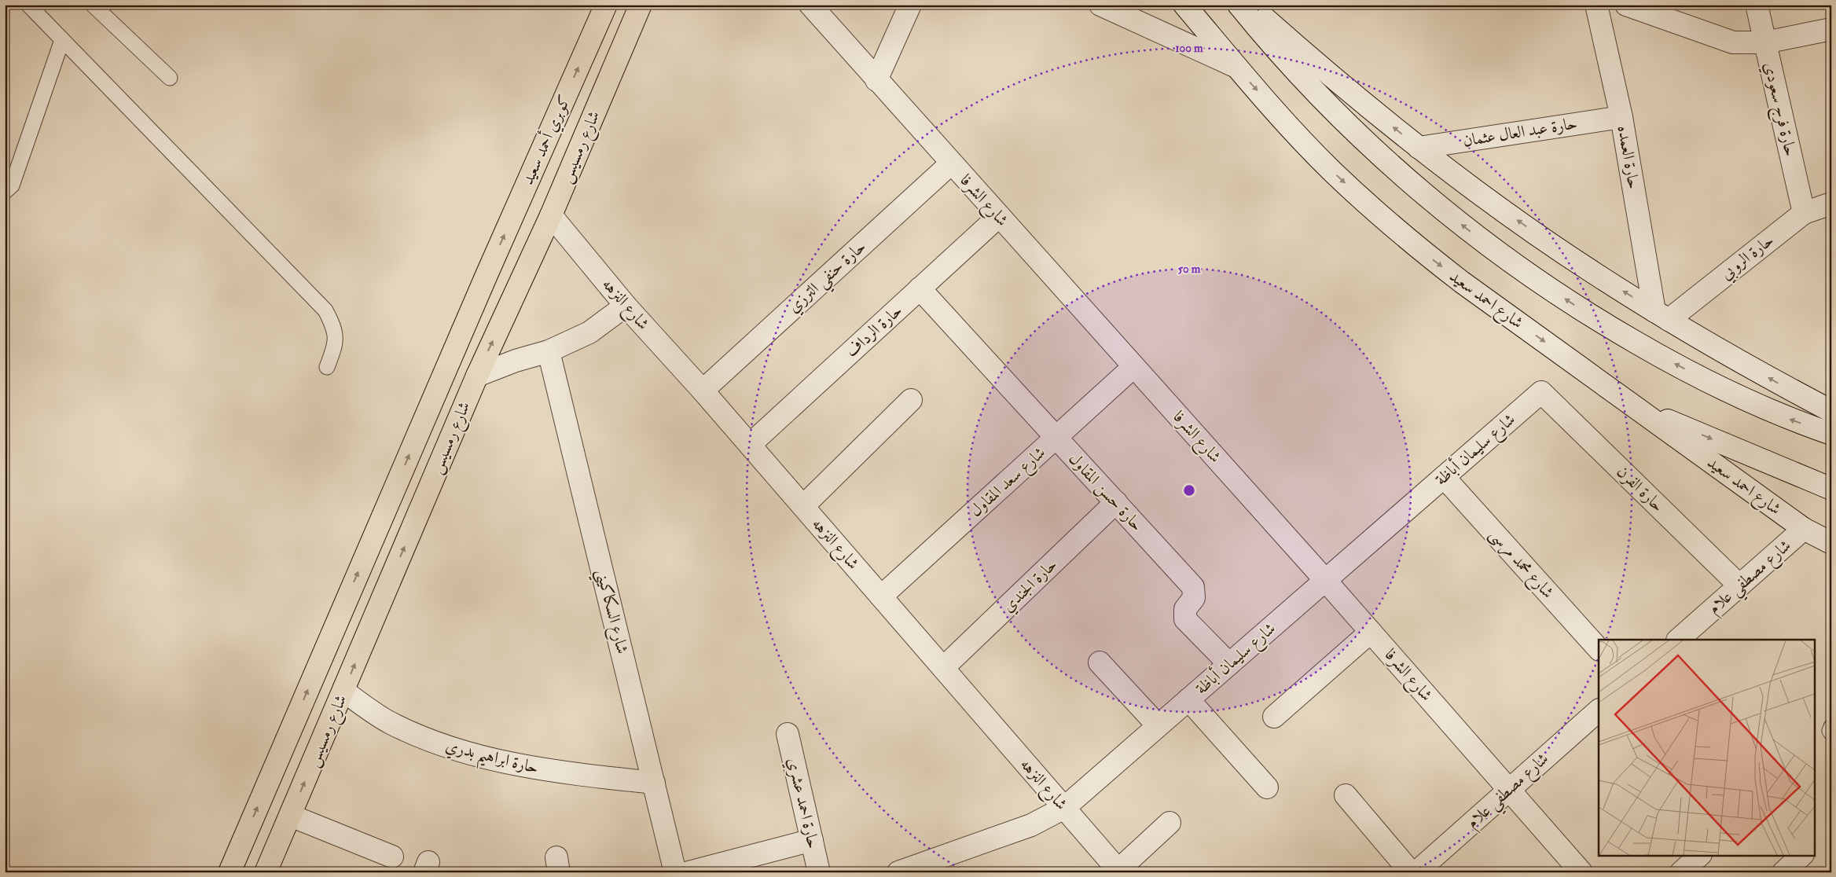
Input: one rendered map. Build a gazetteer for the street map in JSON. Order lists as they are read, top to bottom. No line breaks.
{"streets":{"main road":["كوبري أحمد سعيد","شارع رمسيس"],"street":["حارة فرج سعودي","حارة عبد العال عثمان","حارة العمده","شارع الشرفا","حارة الروبي","حارة حنفي الترزي","شارع احمد سعيد","شارع النزهه","حارة الرداف","شارع سليمان أباظة","شارع سعد المقاول","حارة الفرن","حارة حسن المقاول","شارع محمد مرسى","شارع مصطفي علام","حارة الجندي","شارع السكاكيني","حارة ابراهيم بدري","حارة احمد عشري"]},"crossings":[["حارة فرج سعودي","حارة الروبي"],["حارة عبد العال عثمان","حارة العمده"],["كوبري أحمد سعيد","شارع رمسيس"],["شارع رمسيس","شارع النزهه"],["شارع رمسيس","حارة ابراهيم بدري"],["حارة العمده","حارة الروبي"],["شارع الشرفا","حارة حنفي الترزي"],["شارع الشرفا","حارة الرداف"],["شارع الشرفا","شارع سليمان أباظة"],["شارع الشرفا","شارع سعد المقاول"],["شارع الشرفا","شارع مصطفي علام"],["حارة حنفي الترزي","شارع النزهه"],["شارع احمد سعيد","شارع مصطفي علام"],["شارع النزهه","حارة الرداف"],["شارع النزهه","شارع سليمان أباظة"],["شارع النزهه","شارع سعد المقاول"],["شارع النزهه","حارة الجندي"],["حارة الرداف","حارة حسن المقاول"],["شارع سليمان أباظة","حارة الفرن"],["شارع سليمان أباظة","حارة حسن المقاول"],["شارع سليمان أباظة","شارع محمد مرسى"],["شارع سعد المقاول","حارة حسن المقاول"],["حارة الفرن","شارع مصطفي علام"],["حارة حسن المقاول","حارة الجندي"],["شارع السكاكيني","حارة ابراهيم بدري"]],"one_way":["كوبري أحمد سعيد","شارع رمسيس"],"rings":["100 m","50 m"]}
